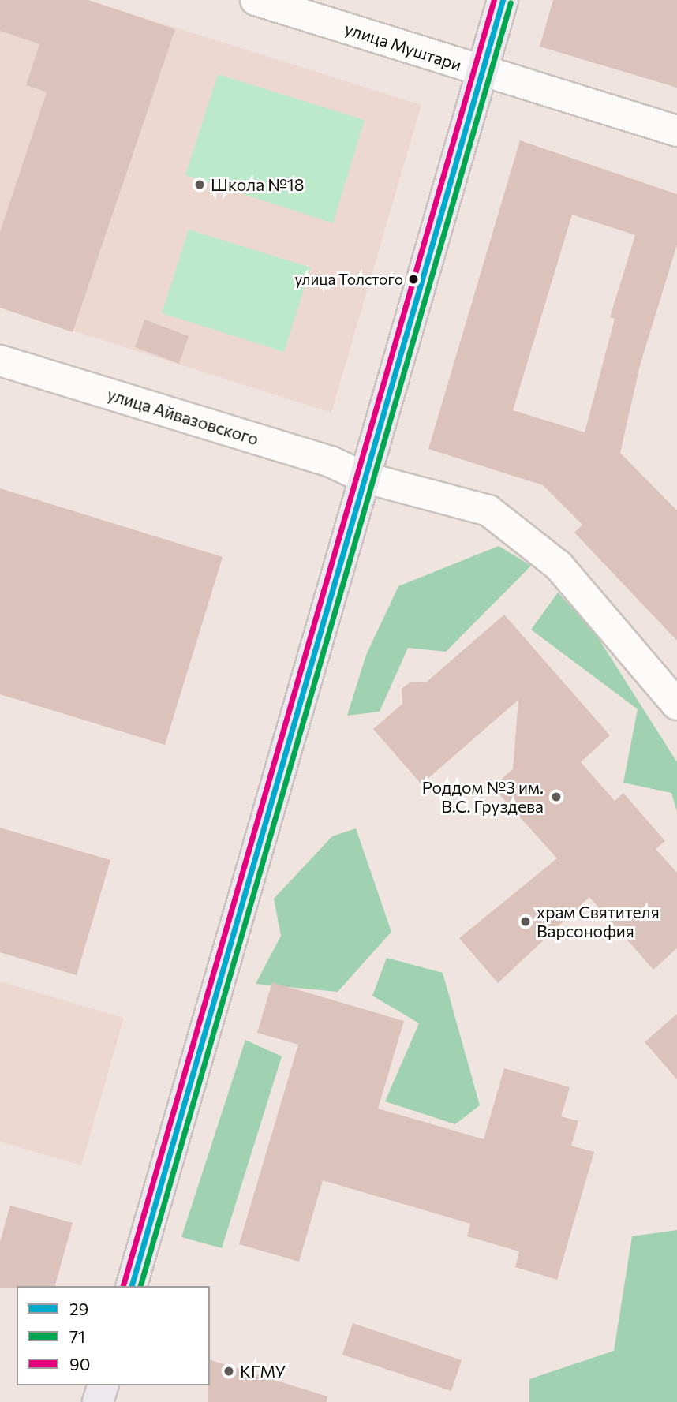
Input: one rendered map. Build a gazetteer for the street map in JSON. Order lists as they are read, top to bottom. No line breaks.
{"streets":{"street":["улица Муштари","улица Айвазовского"]},"places":["Школа №18","улица Толстого","Роддом №3 им. В.С. Груздева","храм Святителя Варсонофия","КГМУ"],"lines":["transit line 29","transit line 90","transit line 71"],"legend":["29","71","90"]}
